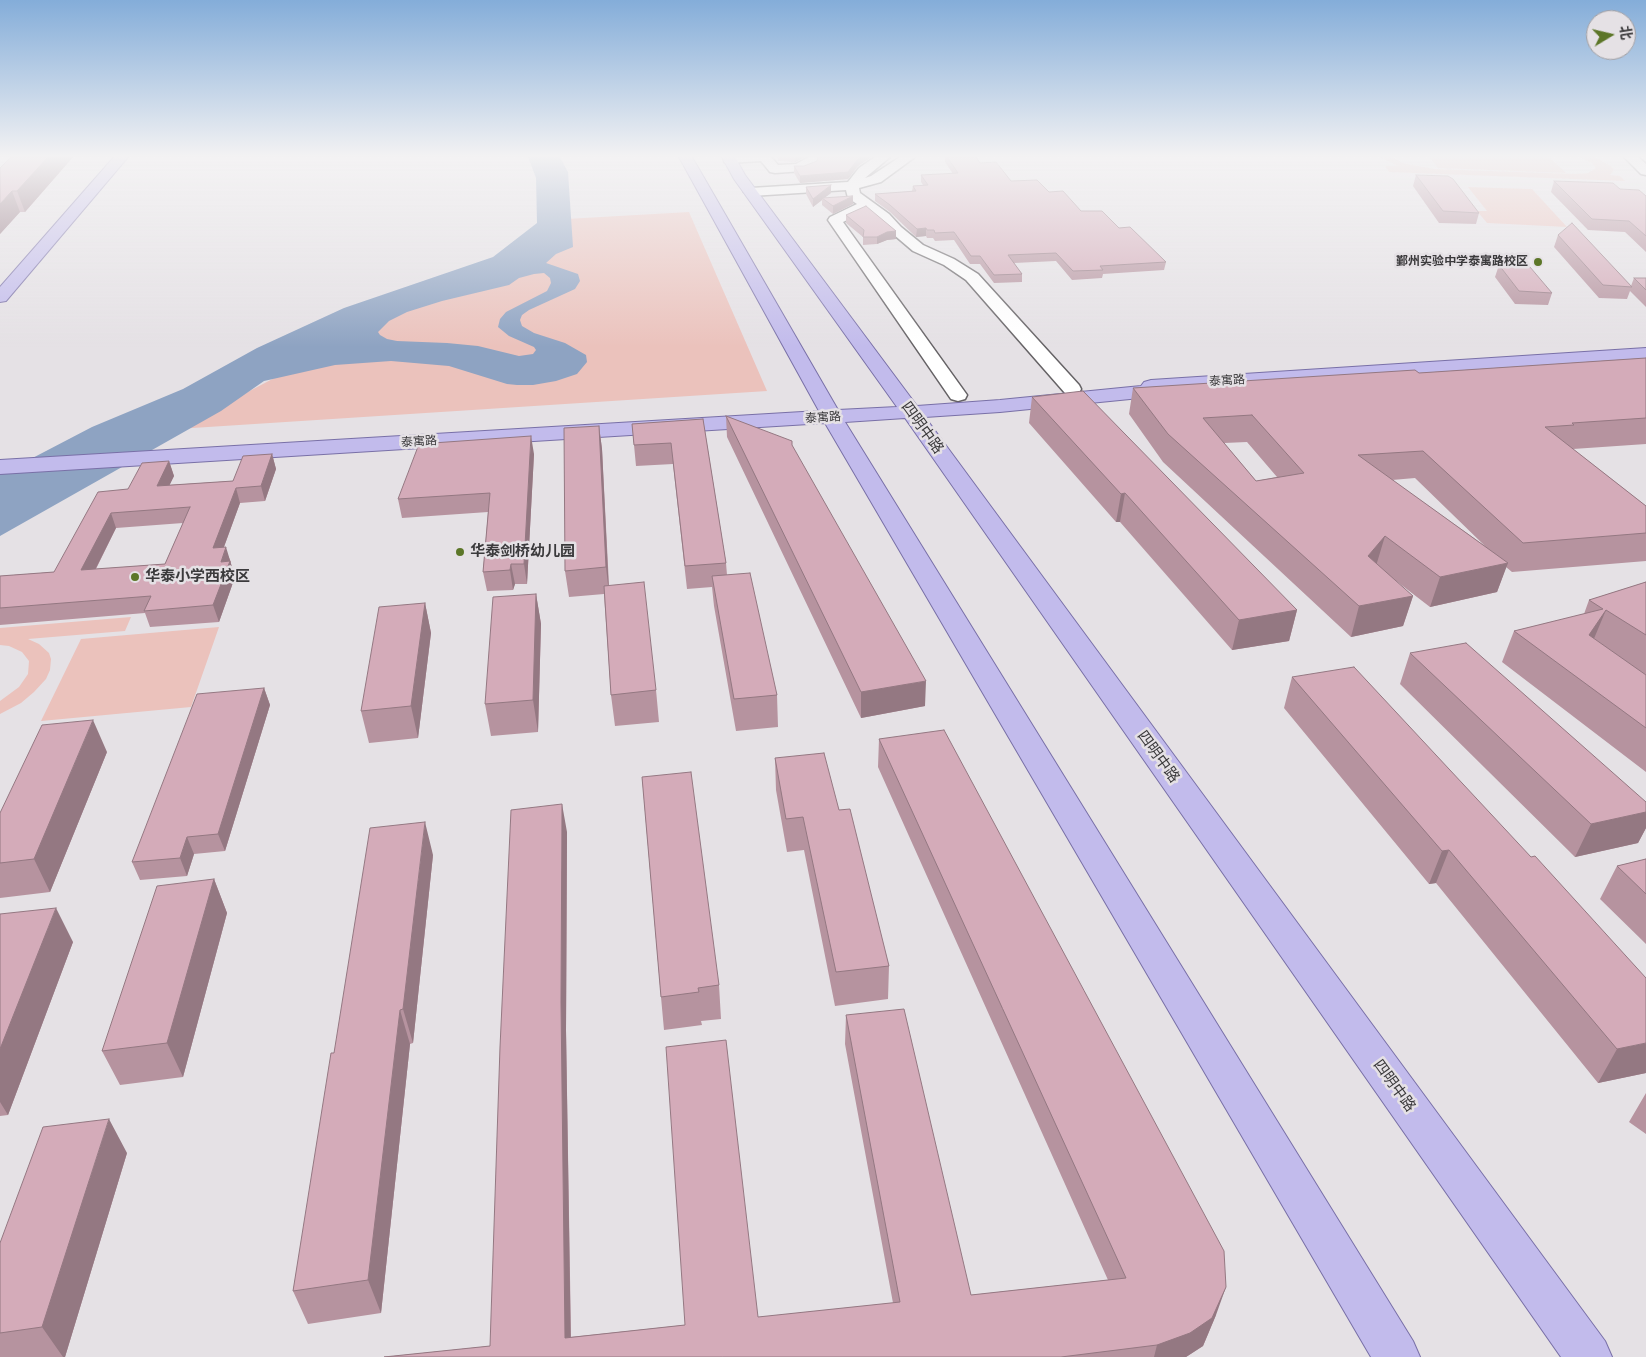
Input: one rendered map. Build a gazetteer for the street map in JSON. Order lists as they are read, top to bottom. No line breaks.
{"streets":{"main road":["泰寓路","四明中路"]},"crossings":[["泰寓路","四明中路"]],"places":["鄞州实验中学泰寓路校区","华泰剑桥幼儿园","华泰小学西校区"],"north":"right"}
